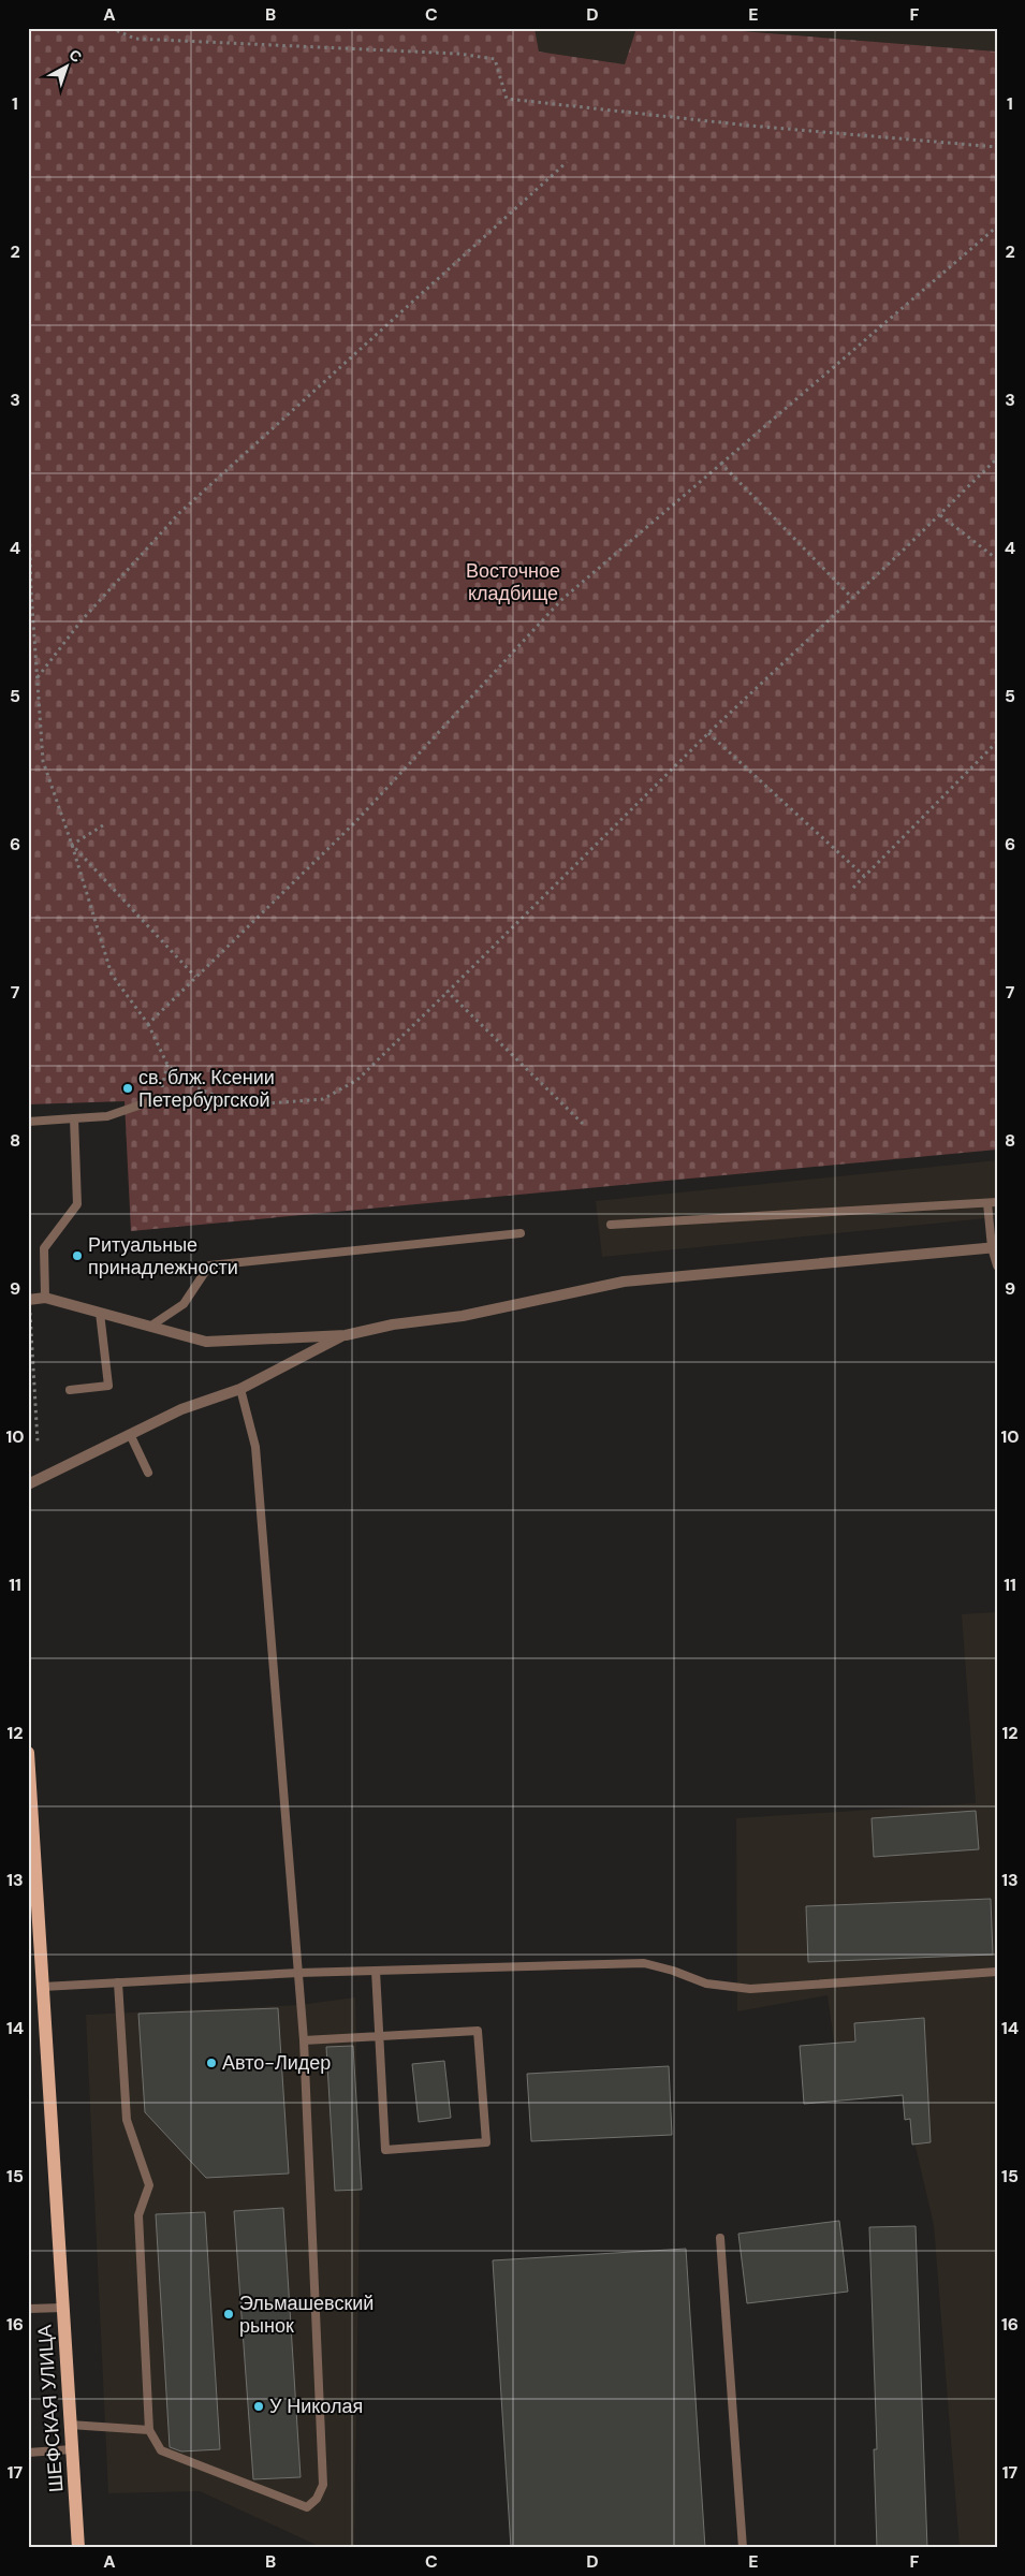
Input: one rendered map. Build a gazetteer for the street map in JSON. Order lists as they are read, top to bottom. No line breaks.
{"streets":{"main road":["ШЕФСКАЯ УЛИЦА"]},"parks":["Восточное кладбище"],"places":["св. блж. Ксении Петербургской","Ритуальные принадлежности","Авто-Лидер","Эльмашевский рынок","У Николая"],"north":"top right","grid":{"columns":["A","B","C","D","E","F"],"rows":["1","2","3","4","5","6","7","8","9","10","11","12","13","14","15","16","17"]}}
